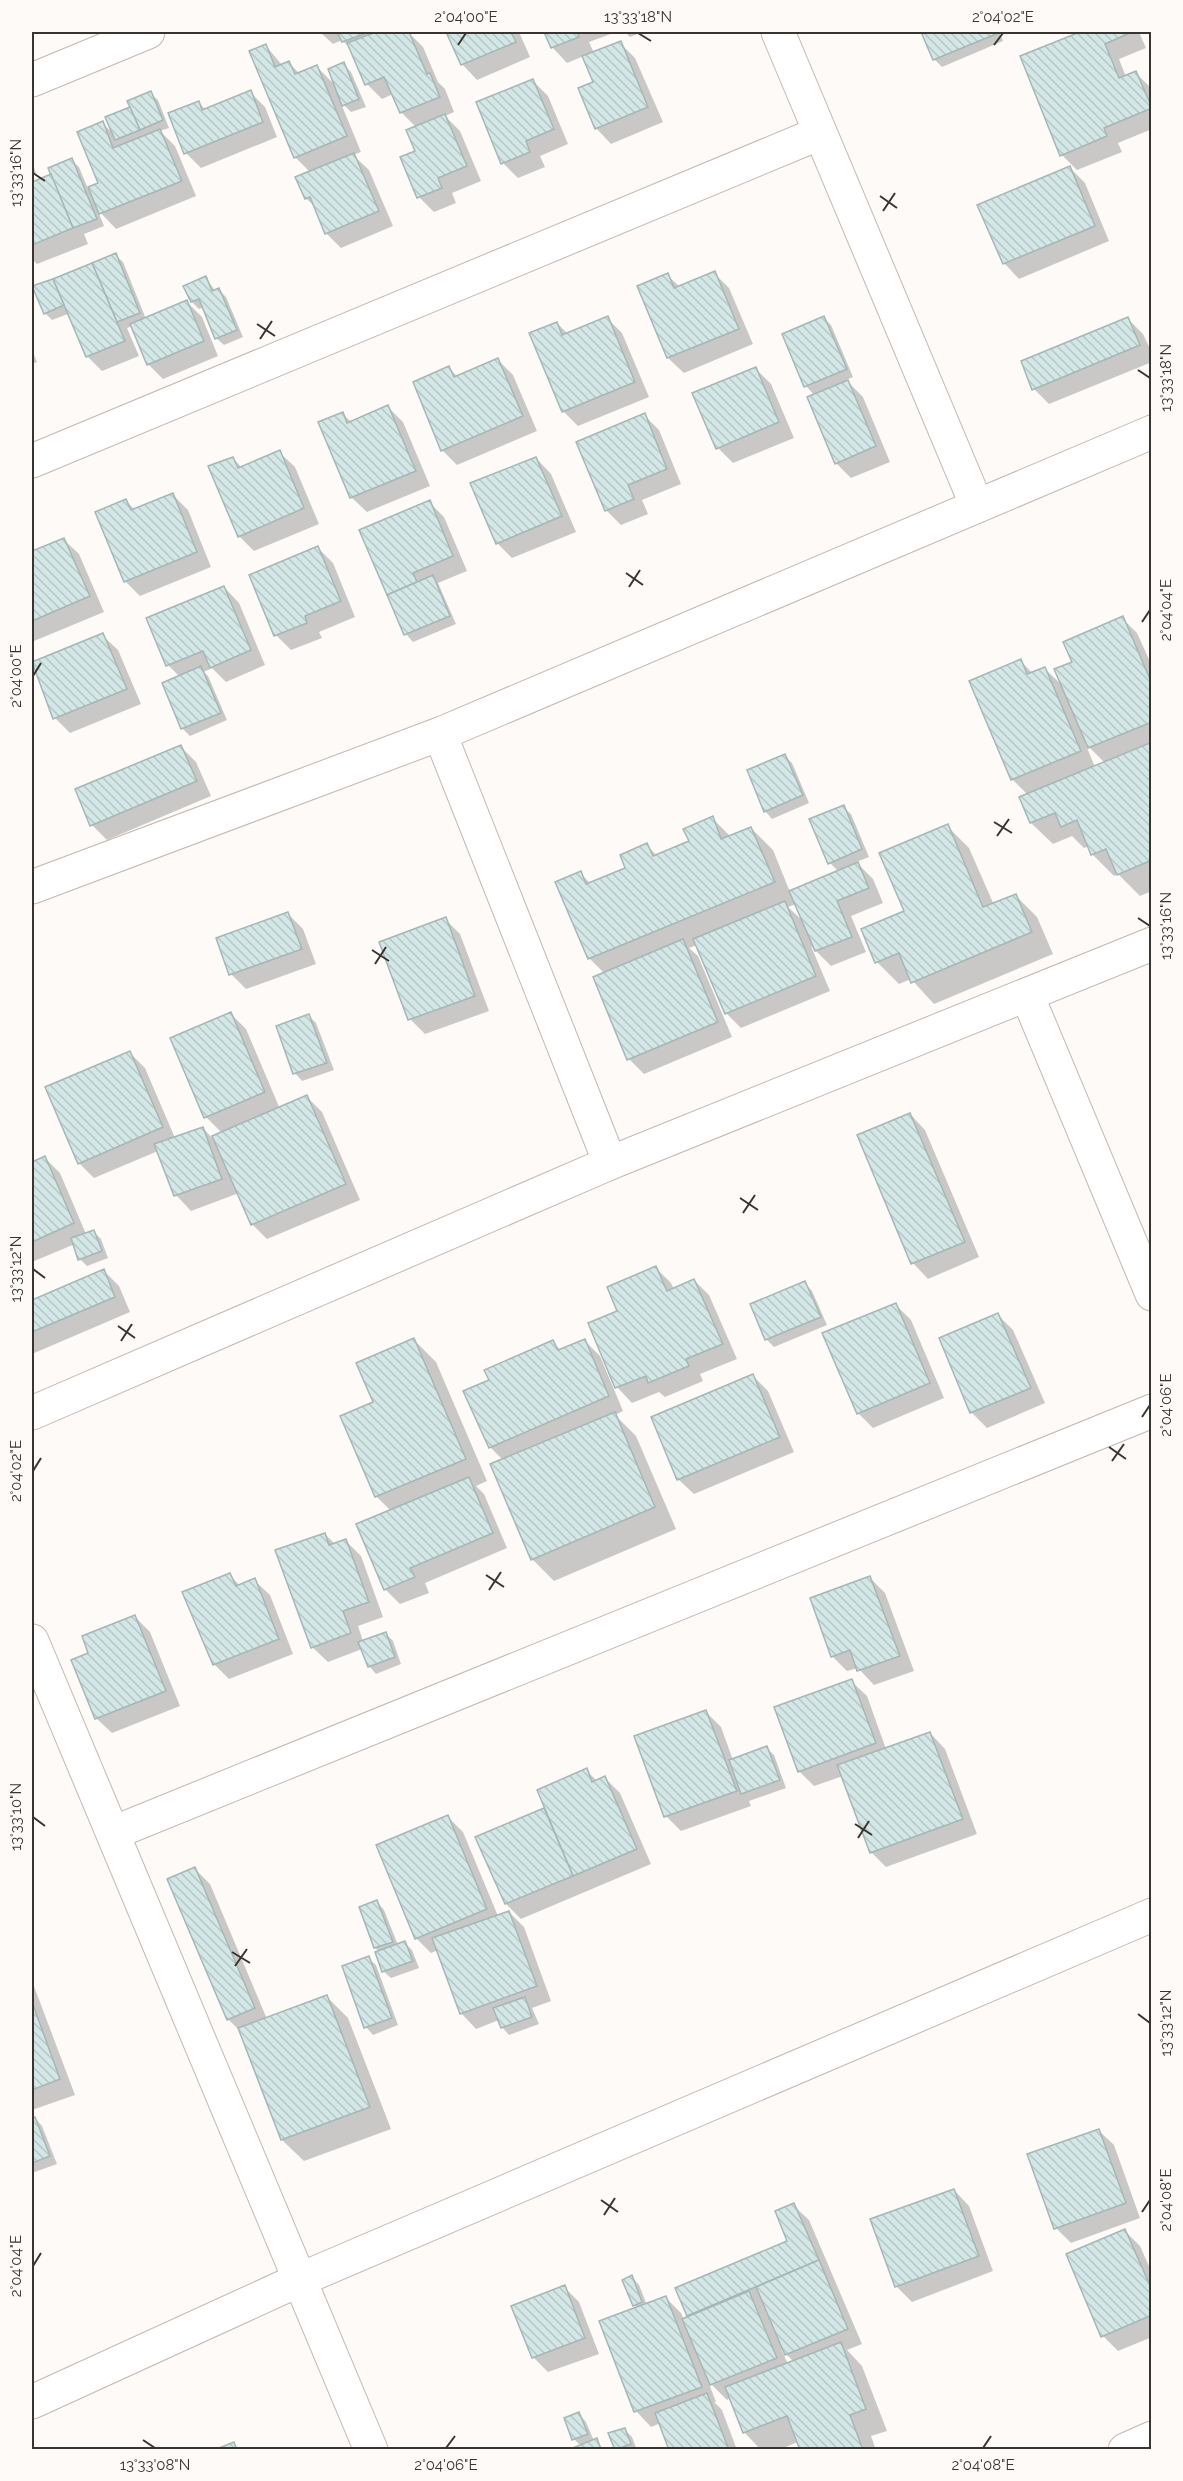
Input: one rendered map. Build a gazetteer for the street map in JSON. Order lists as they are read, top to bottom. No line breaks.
{"coordinates":["2°04'00\"E","13°33'18\"N","2°04'02\"E","13°33'16\"N","2°04'04\"E","13°33'12\"N","2°04'06\"E","13°33'10\"N","2°04'08\"E","13°33'08\"N"]}
